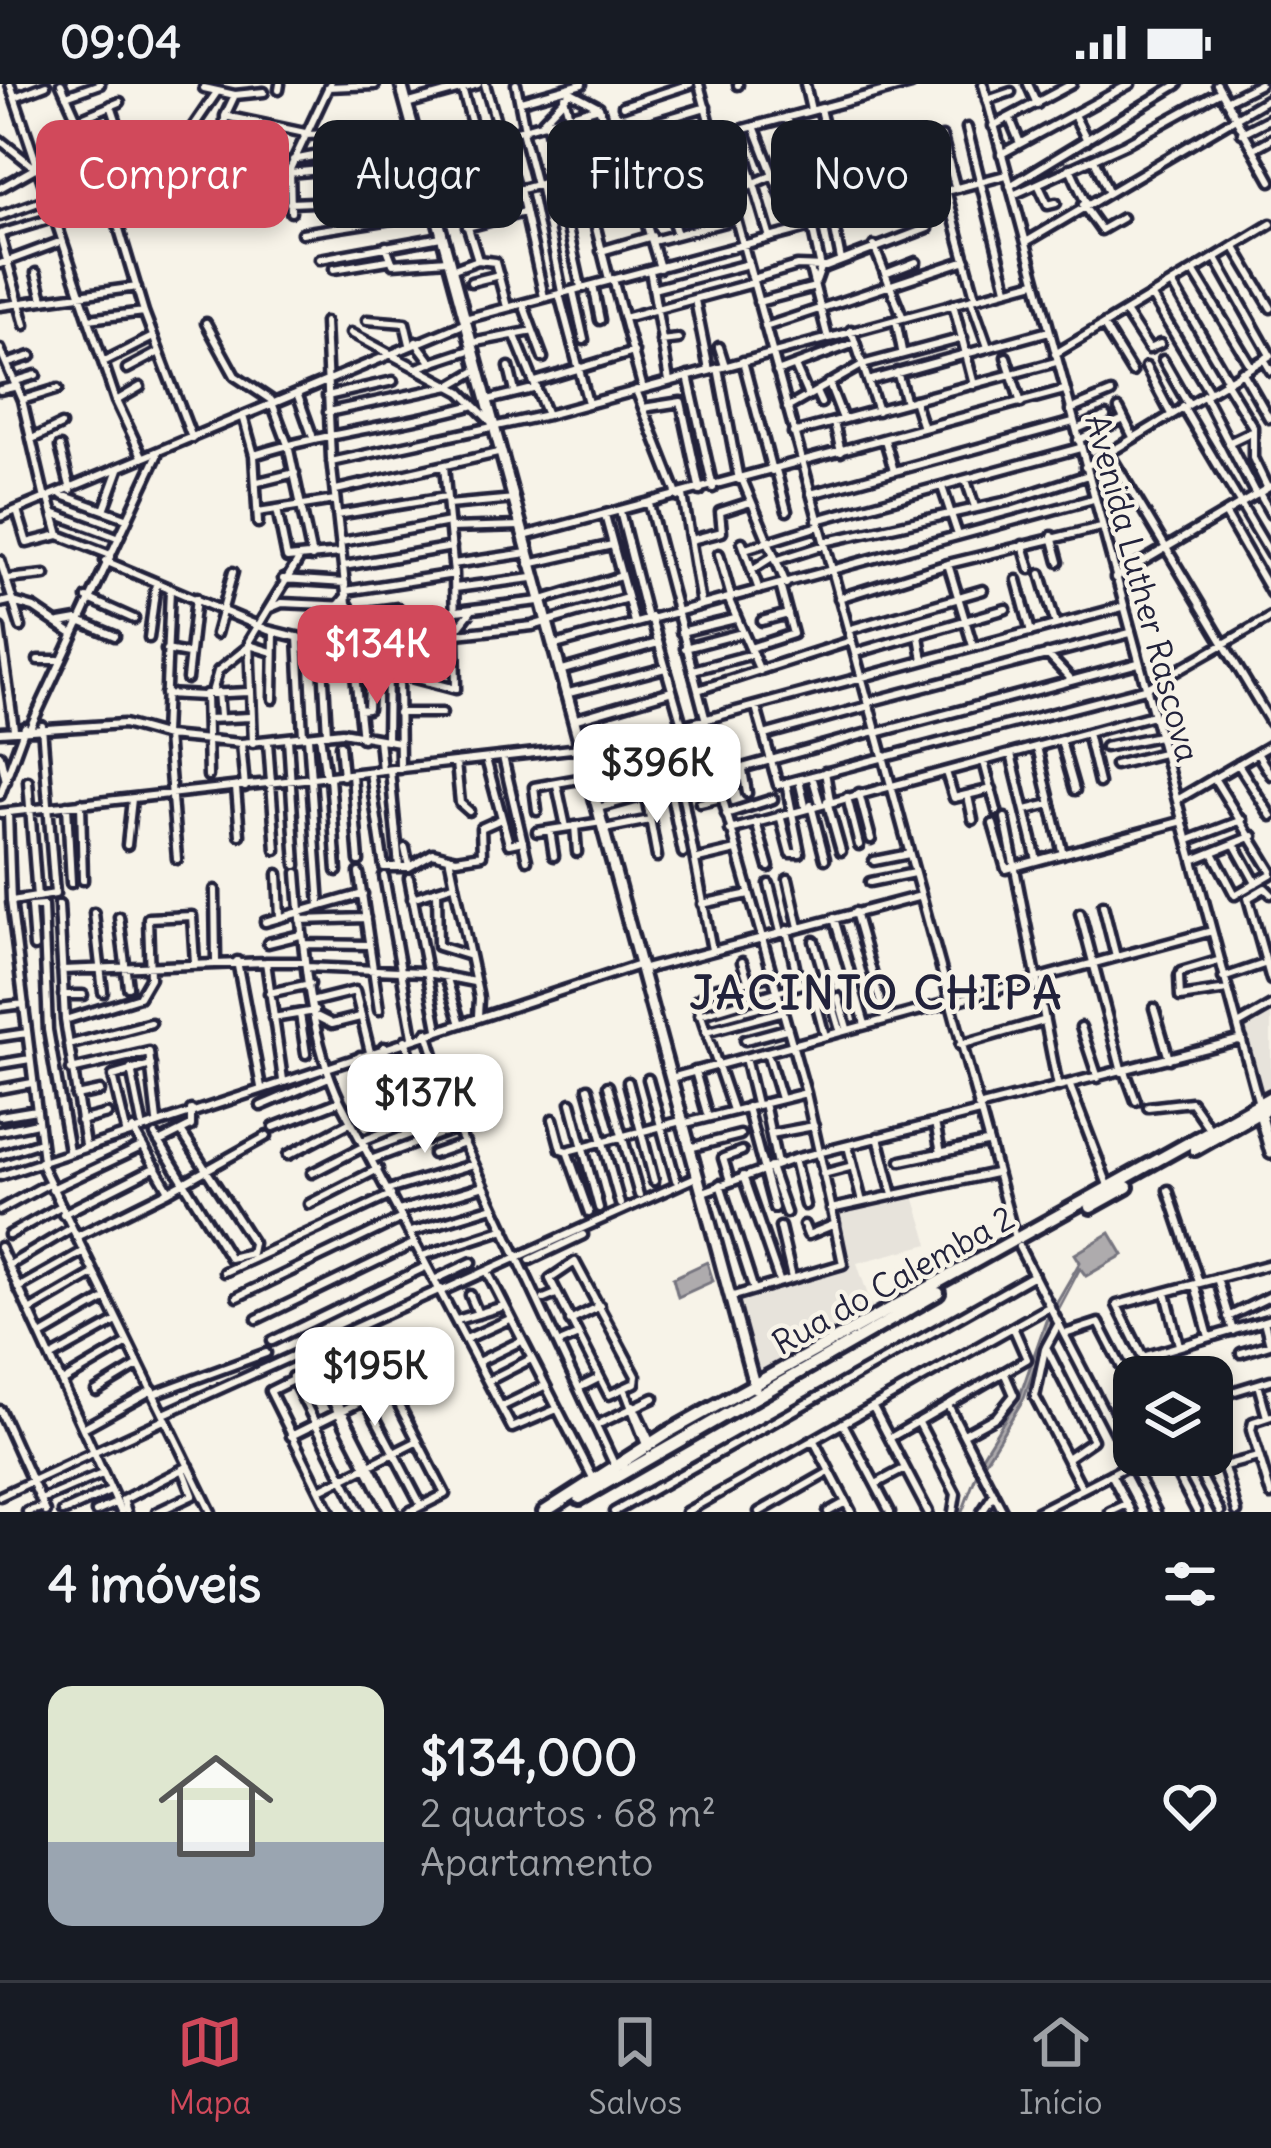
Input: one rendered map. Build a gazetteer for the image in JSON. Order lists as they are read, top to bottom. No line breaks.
{"streets":{"main road":["Rua do Calemba 2"],"street":["Avenida Luther Rascova"]},"crossings":[["Avenida Luther Rascova","Rua do Calemba 2"]],"districts":["JACINTO CHIPA"],"page":{"status":"09:04","chip":["Comprar","Alugar","Filtros","Novo"],"price":["$134K","$396K","$137K","$195K"],"heading":"4 imóveis","list":[{"name":"$134,000","note":"2 quartos · 68 m² · Apartamento"}],"tabs":["Mapa","Salvos","Início"]}}
